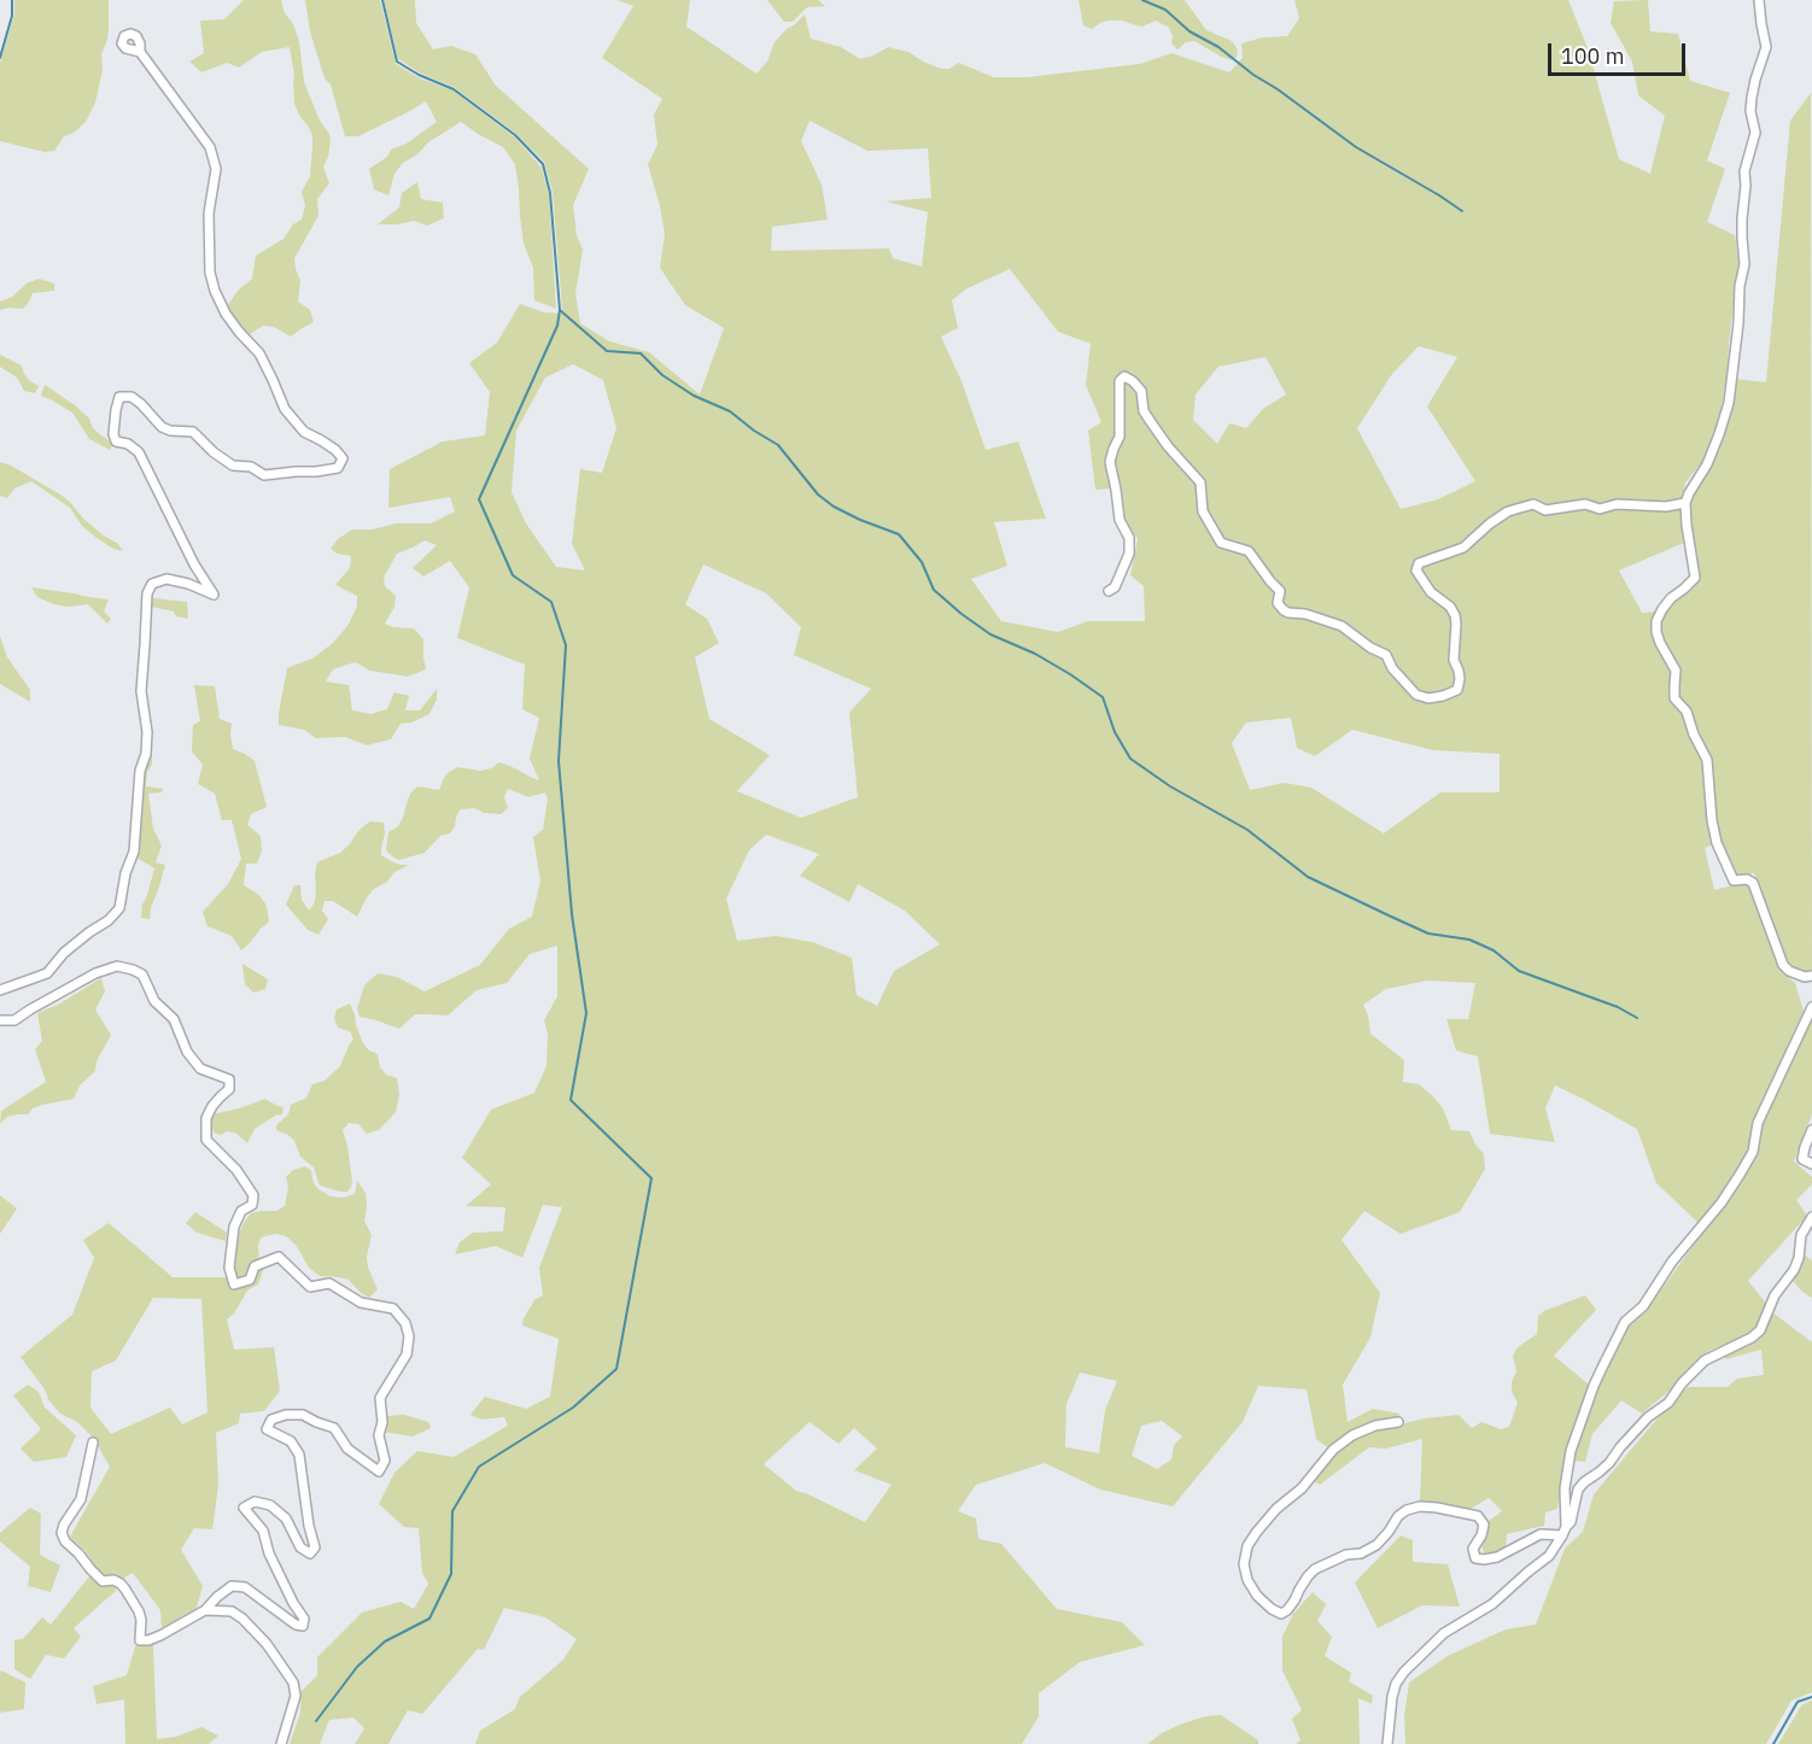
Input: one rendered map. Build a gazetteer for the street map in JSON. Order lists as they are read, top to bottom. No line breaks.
{"scale_bar":"100 m"}
